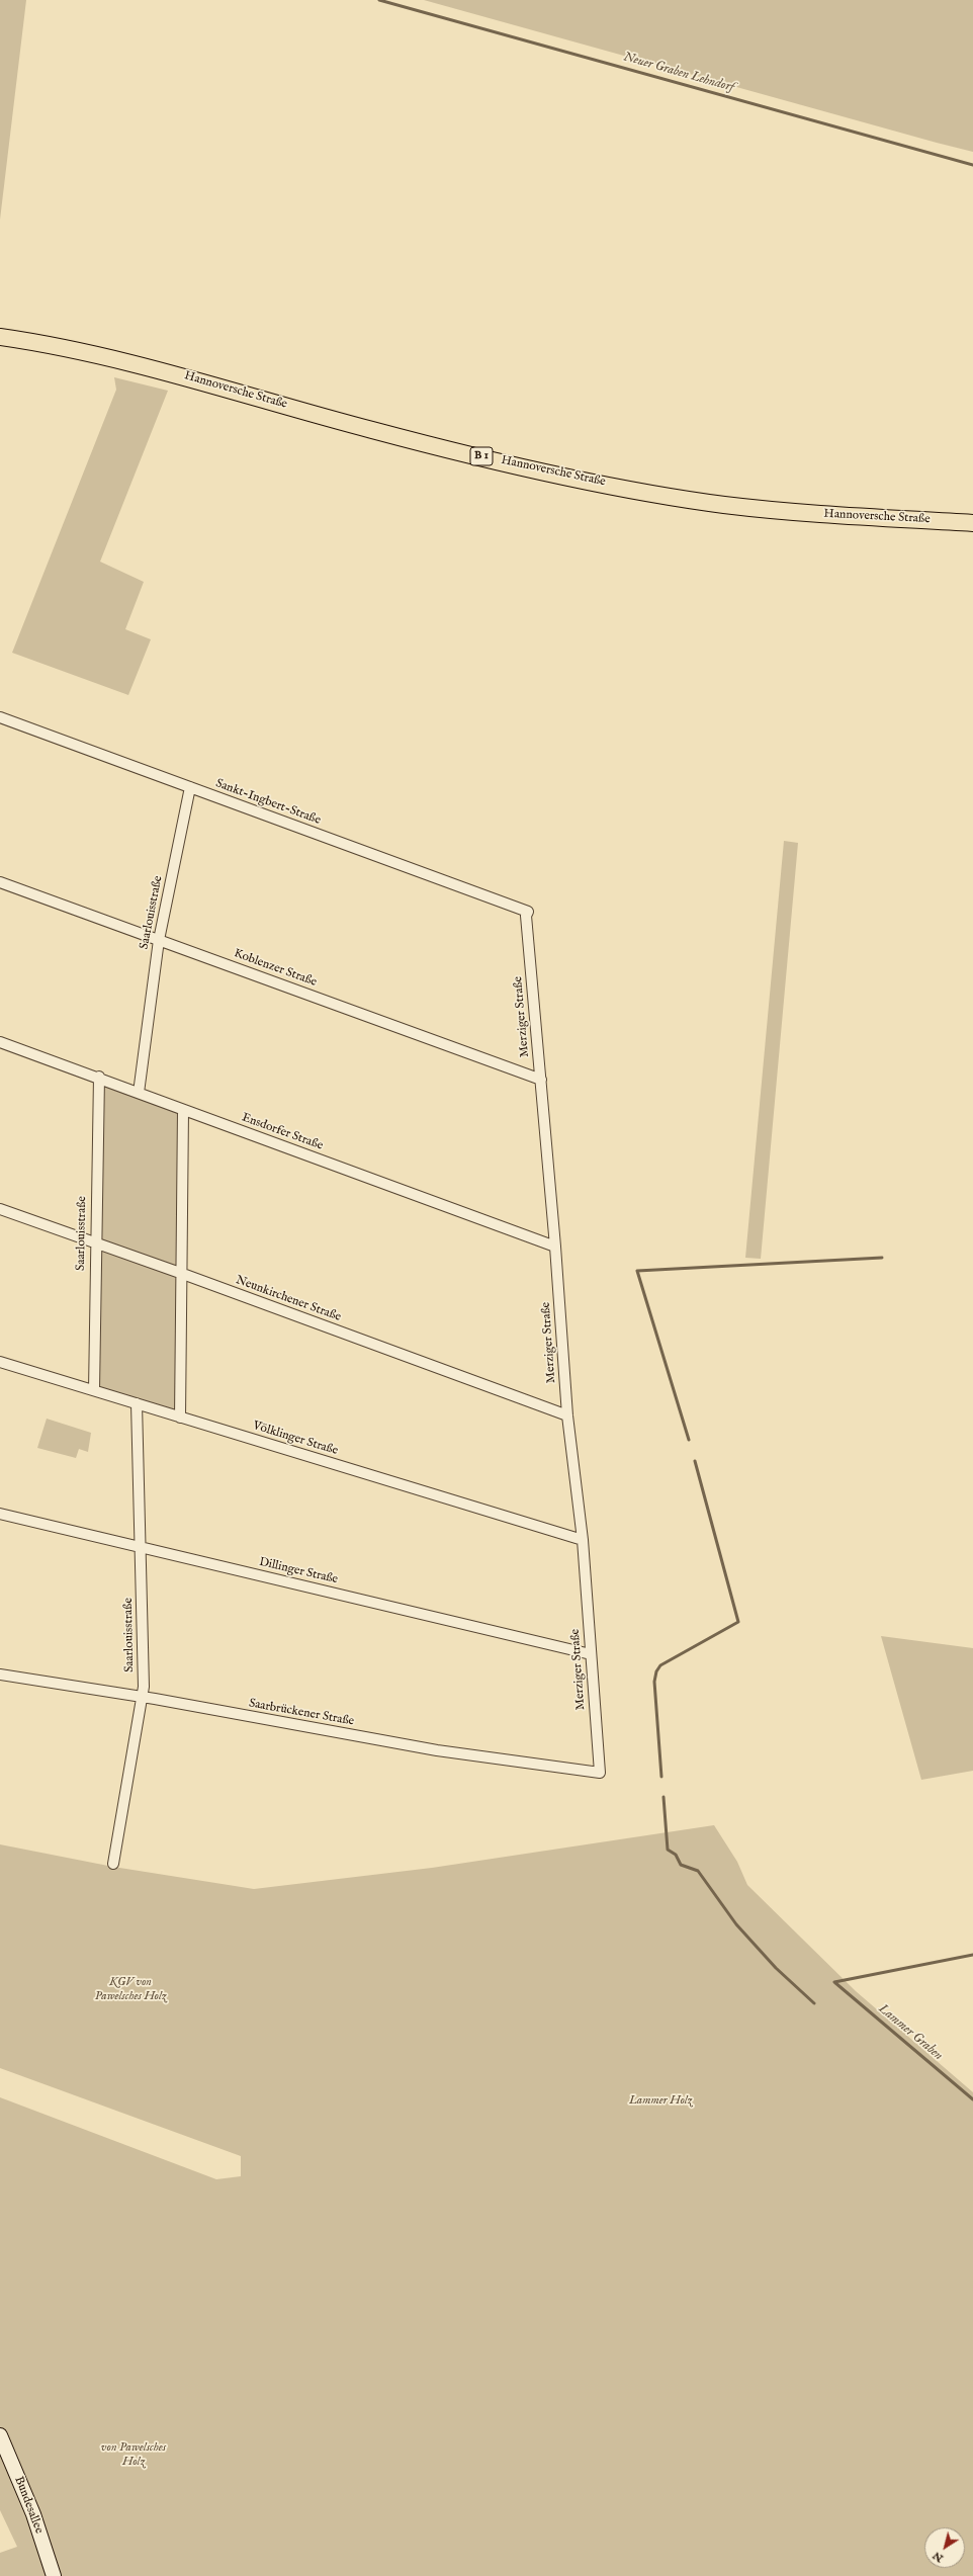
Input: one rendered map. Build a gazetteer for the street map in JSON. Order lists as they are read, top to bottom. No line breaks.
{"streets":{"main road":["Hannoversche Straße","B 1"],"street":["Sankt-Ingbert-Straße","Saarlouisstraße","Koblenzer Straße","Merziger Straße","Ensdorfer Straße","Neunkirchener Straße","Völklinger Straße","Dillinger Straße","Saarbrückener Straße","Bundesallee"]},"crossings":[["Sankt-Ingbert-Straße","Saarlouisstraße"],["Sankt-Ingbert-Straße","Merziger Straße"],["Saarlouisstraße","Koblenzer Straße"],["Saarlouisstraße","Ensdorfer Straße"],["Saarlouisstraße","Neunkirchener Straße"],["Saarlouisstraße","Völklinger Straße"],["Saarlouisstraße","Dillinger Straße"],["Saarlouisstraße","Saarbrückener Straße"],["Koblenzer Straße","Merziger Straße"],["Merziger Straße","Ensdorfer Straße"],["Merziger Straße","Neunkirchener Straße"],["Merziger Straße","Völklinger Straße"],["Merziger Straße","Dillinger Straße"],["Merziger Straße","Saarbrückener Straße"]],"water":["Neuer Graben Lehndorf","Lammer Graben"],"parks":["KGV von Pawelsches Holz","Lammer Holz","von Pawelsches Holz"],"north":"bottom left"}
